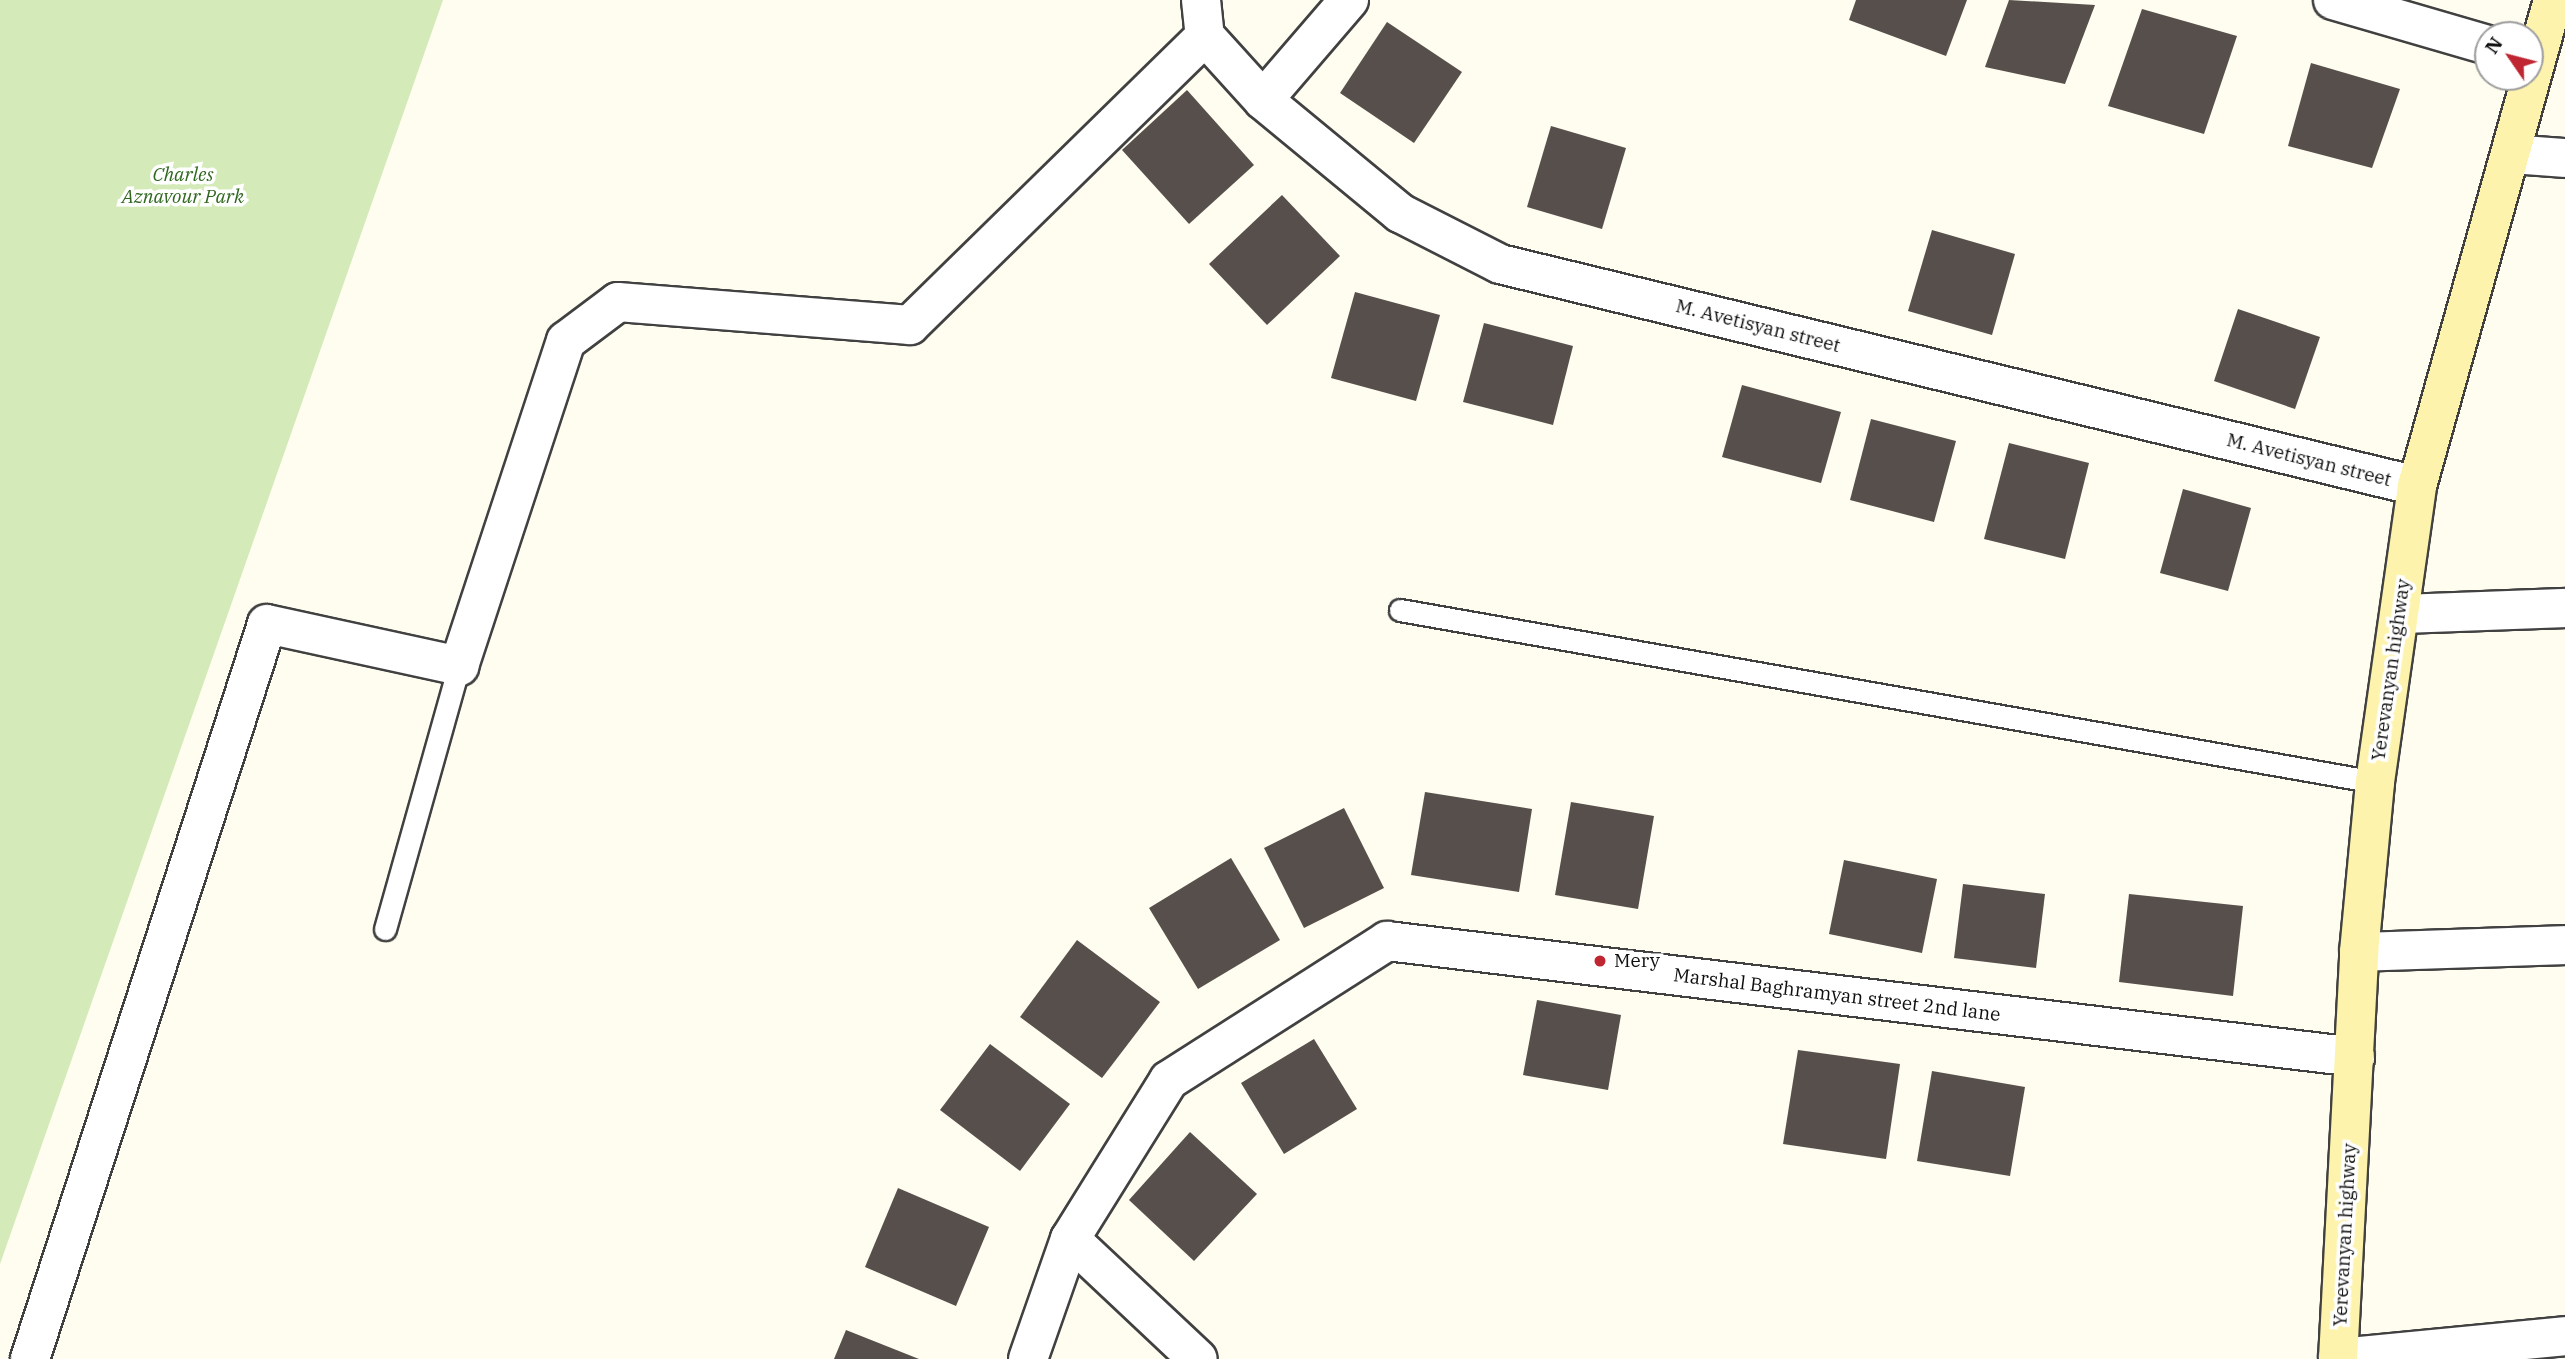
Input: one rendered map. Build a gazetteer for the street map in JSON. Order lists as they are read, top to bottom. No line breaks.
{"streets":{"street":["M. Avetisyan street","Yerevanyan highway","Marshal Baghramyan street 2nd lane"]},"crossings":[["M. Avetisyan street","Yerevanyan highway"],["Yerevanyan highway","Marshal Baghramyan street 2nd lane"]],"parks":["Charles Aznavour Park"],"places":["Mery"],"north":"top left"}
